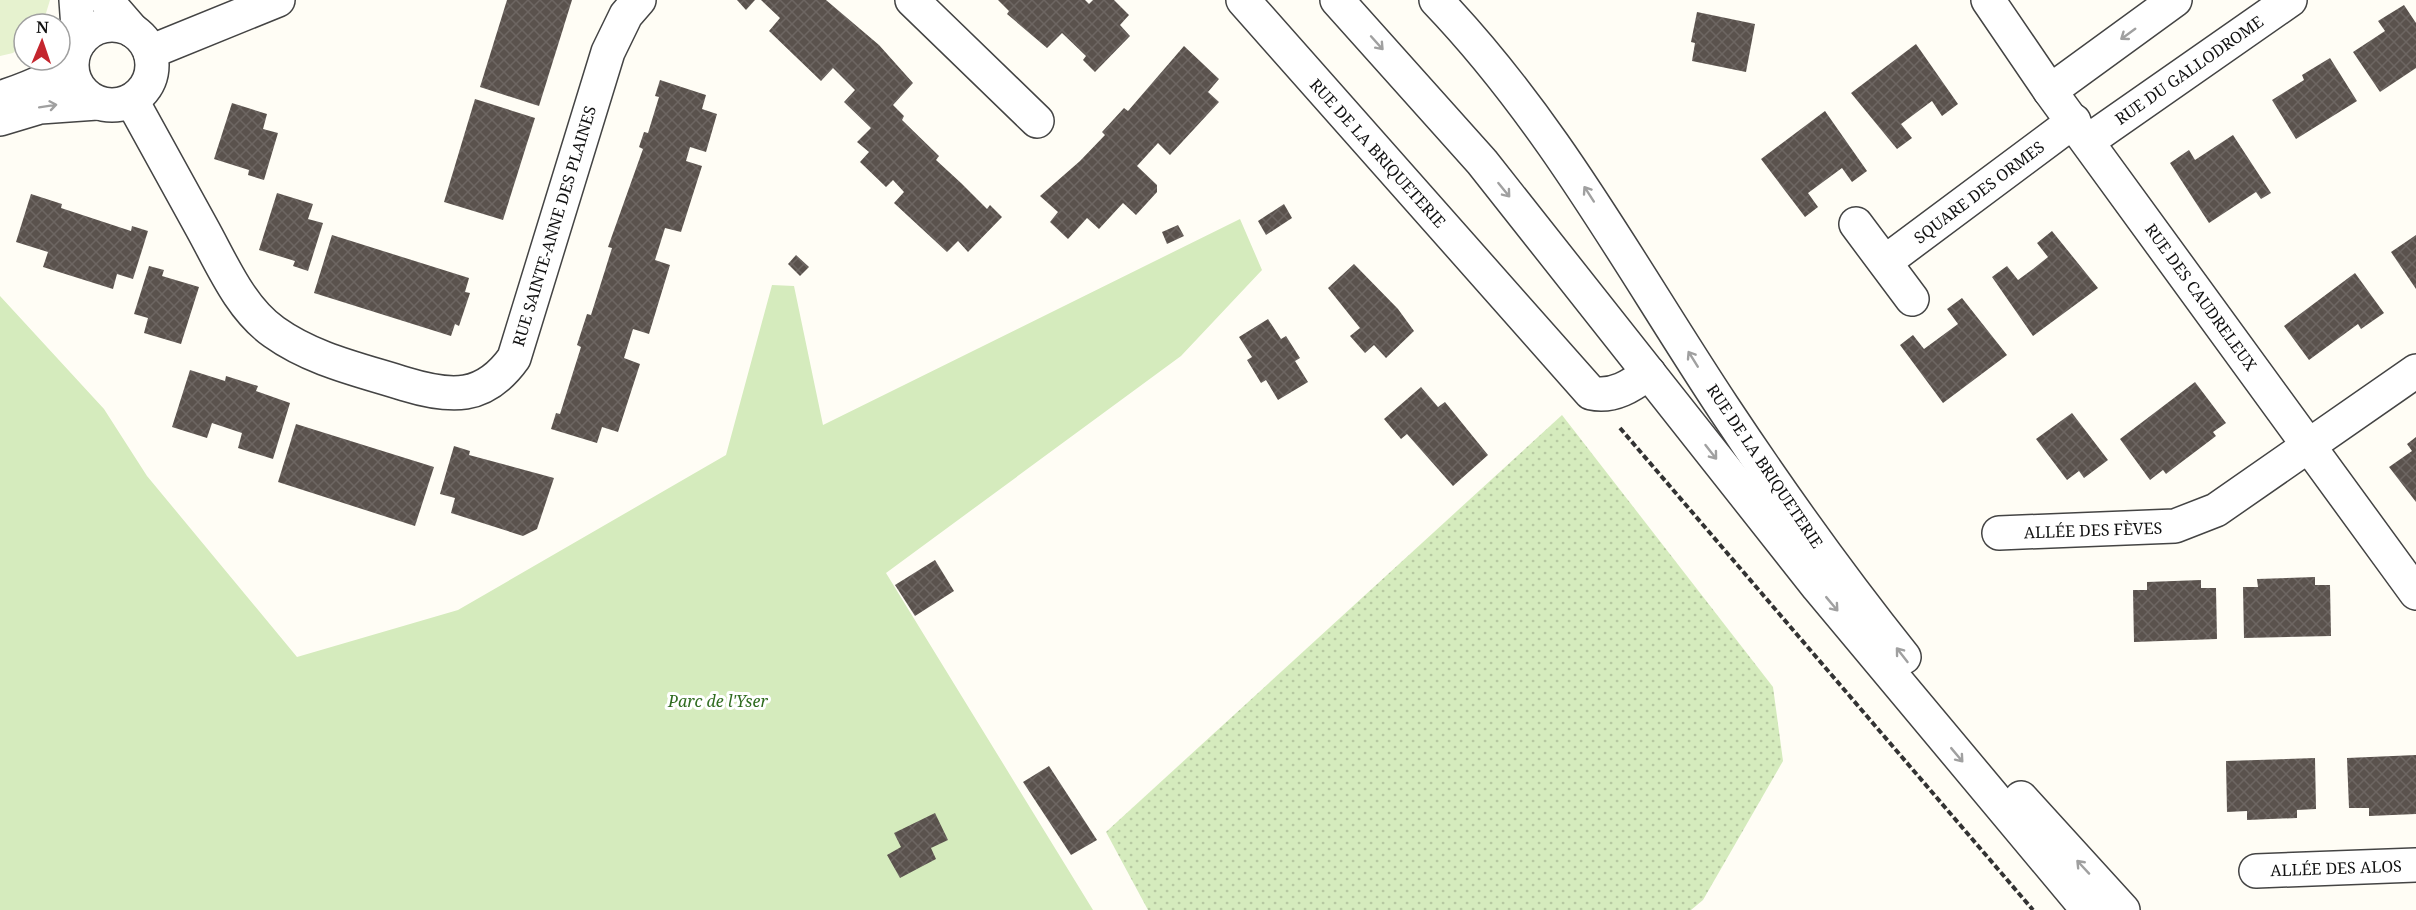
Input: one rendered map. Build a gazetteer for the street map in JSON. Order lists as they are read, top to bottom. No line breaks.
{"streets":{"street":["RUE DU GALLODROME","RUE DE LA BRIQUETERIE","SQUARE DES ORMES","RUE SAINTE-ANNE DES PLAINES","RUE DES CAUDRELEUX","ALLÉE DES FÈVES","ALLÉE DES ALOS"]},"crossings":[["RUE DU GALLODROME","SQUARE DES ORMES"],["RUE DU GALLODROME","RUE DES CAUDRELEUX"],["SQUARE DES ORMES","RUE DES CAUDRELEUX"],["RUE DES CAUDRELEUX","ALLÉE DES FÈVES"]],"parks":["Parc de l'Yser"],"north":"top"}
